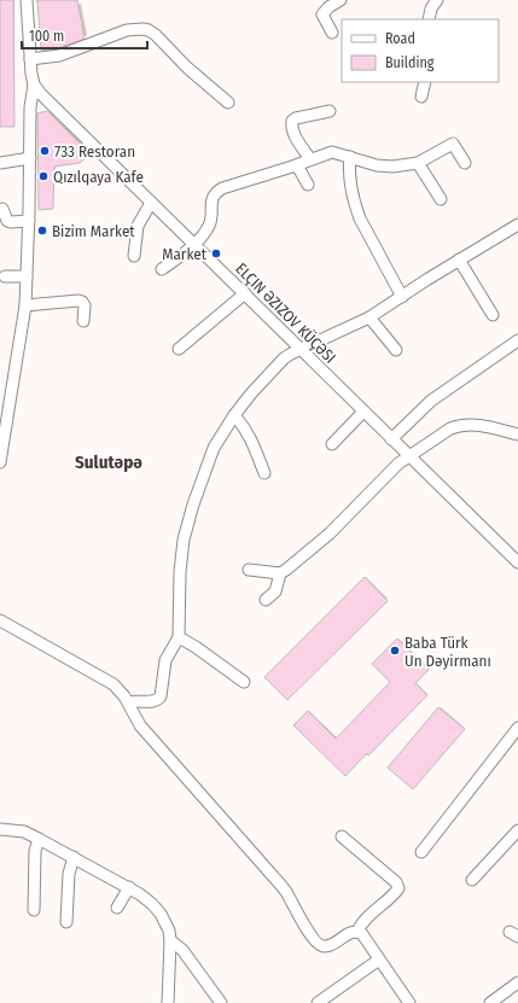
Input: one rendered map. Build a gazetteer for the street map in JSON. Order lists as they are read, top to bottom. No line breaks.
{"streets":{"street":["ELÇIN ƏZIZOV KÜÇƏSI"]},"districts":["Sulutəpə"],"places":["733 Restoran","Qızılqaya Kafe","Bizim Market","Market","Baba Türk Un Dəyirmanı"],"legend":["Road","Building"],"scale_bar":"100 m"}
